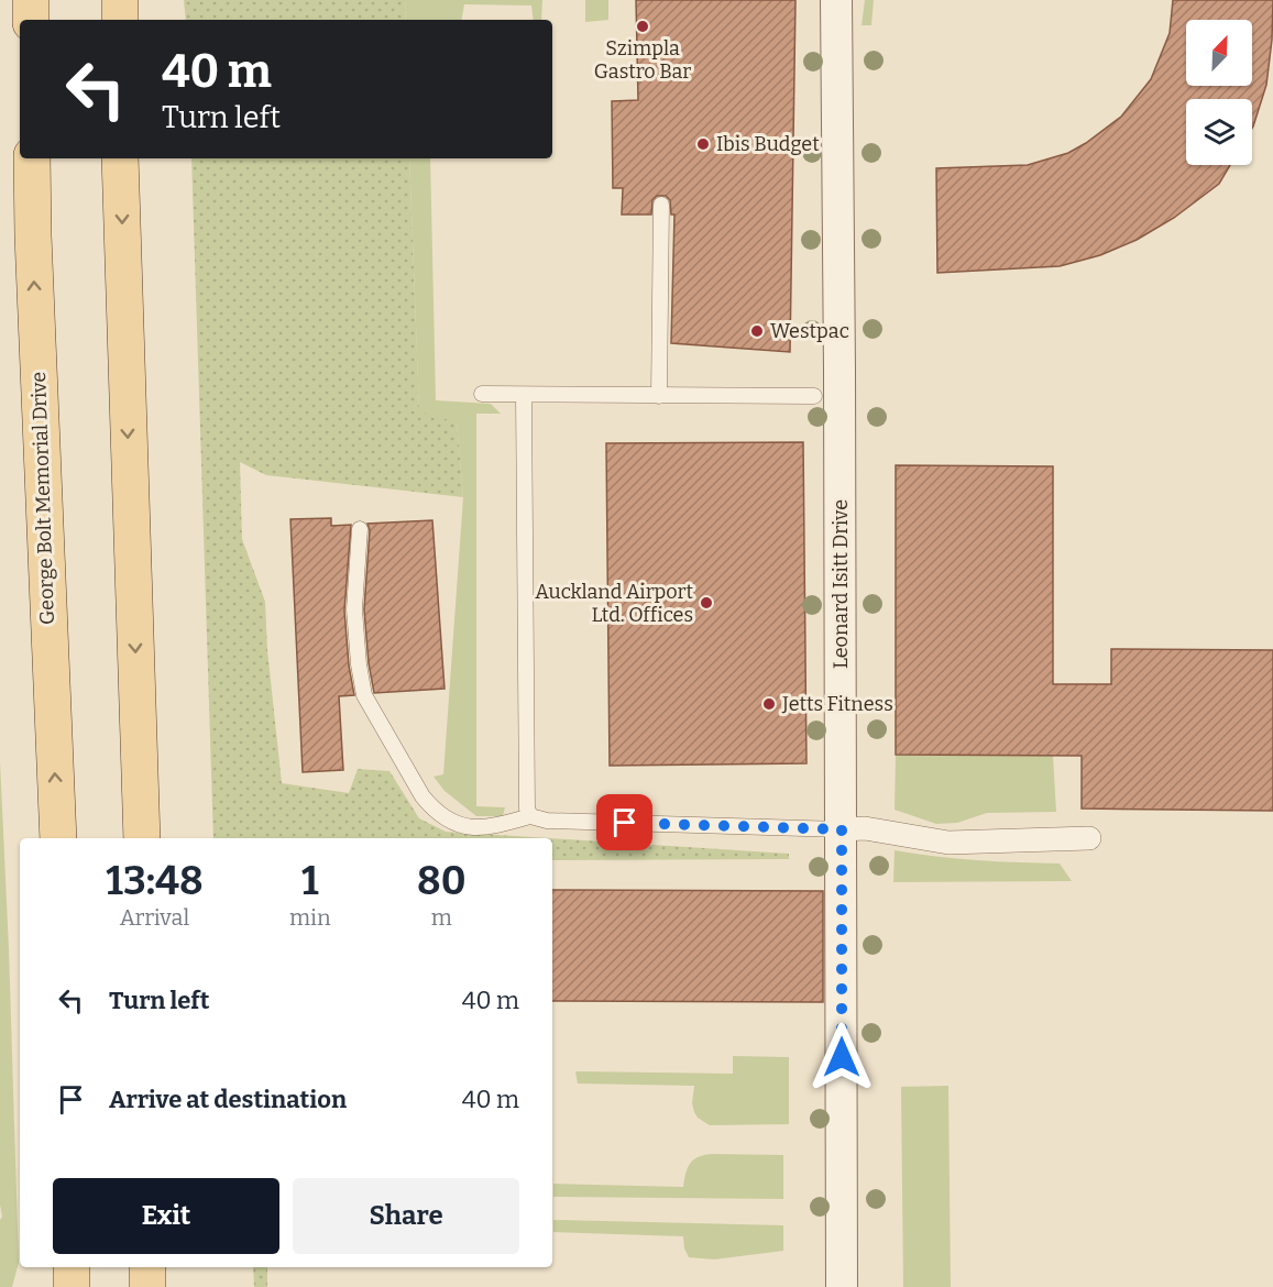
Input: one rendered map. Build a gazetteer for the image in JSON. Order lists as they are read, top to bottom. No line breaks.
{"streets":{"main road":["George Bolt Memorial Drive"],"street":["Leonard Isitt Drive"]},"places":["Szimpla Gastro Bar","Ibis Budget","Westpac","Auckland Airport Ltd. Offices","Jetts Fitness"],"north":"top right","page":{"turn":["40 m","Turn left"],"eta":["13:48","Arrival","1","min","80","m"],"list":[{"name":"Turn left","value":"40 m"},{"name":"Arrive at destination","value":"40 m"}],"buttons":["Exit","Share"]}}
